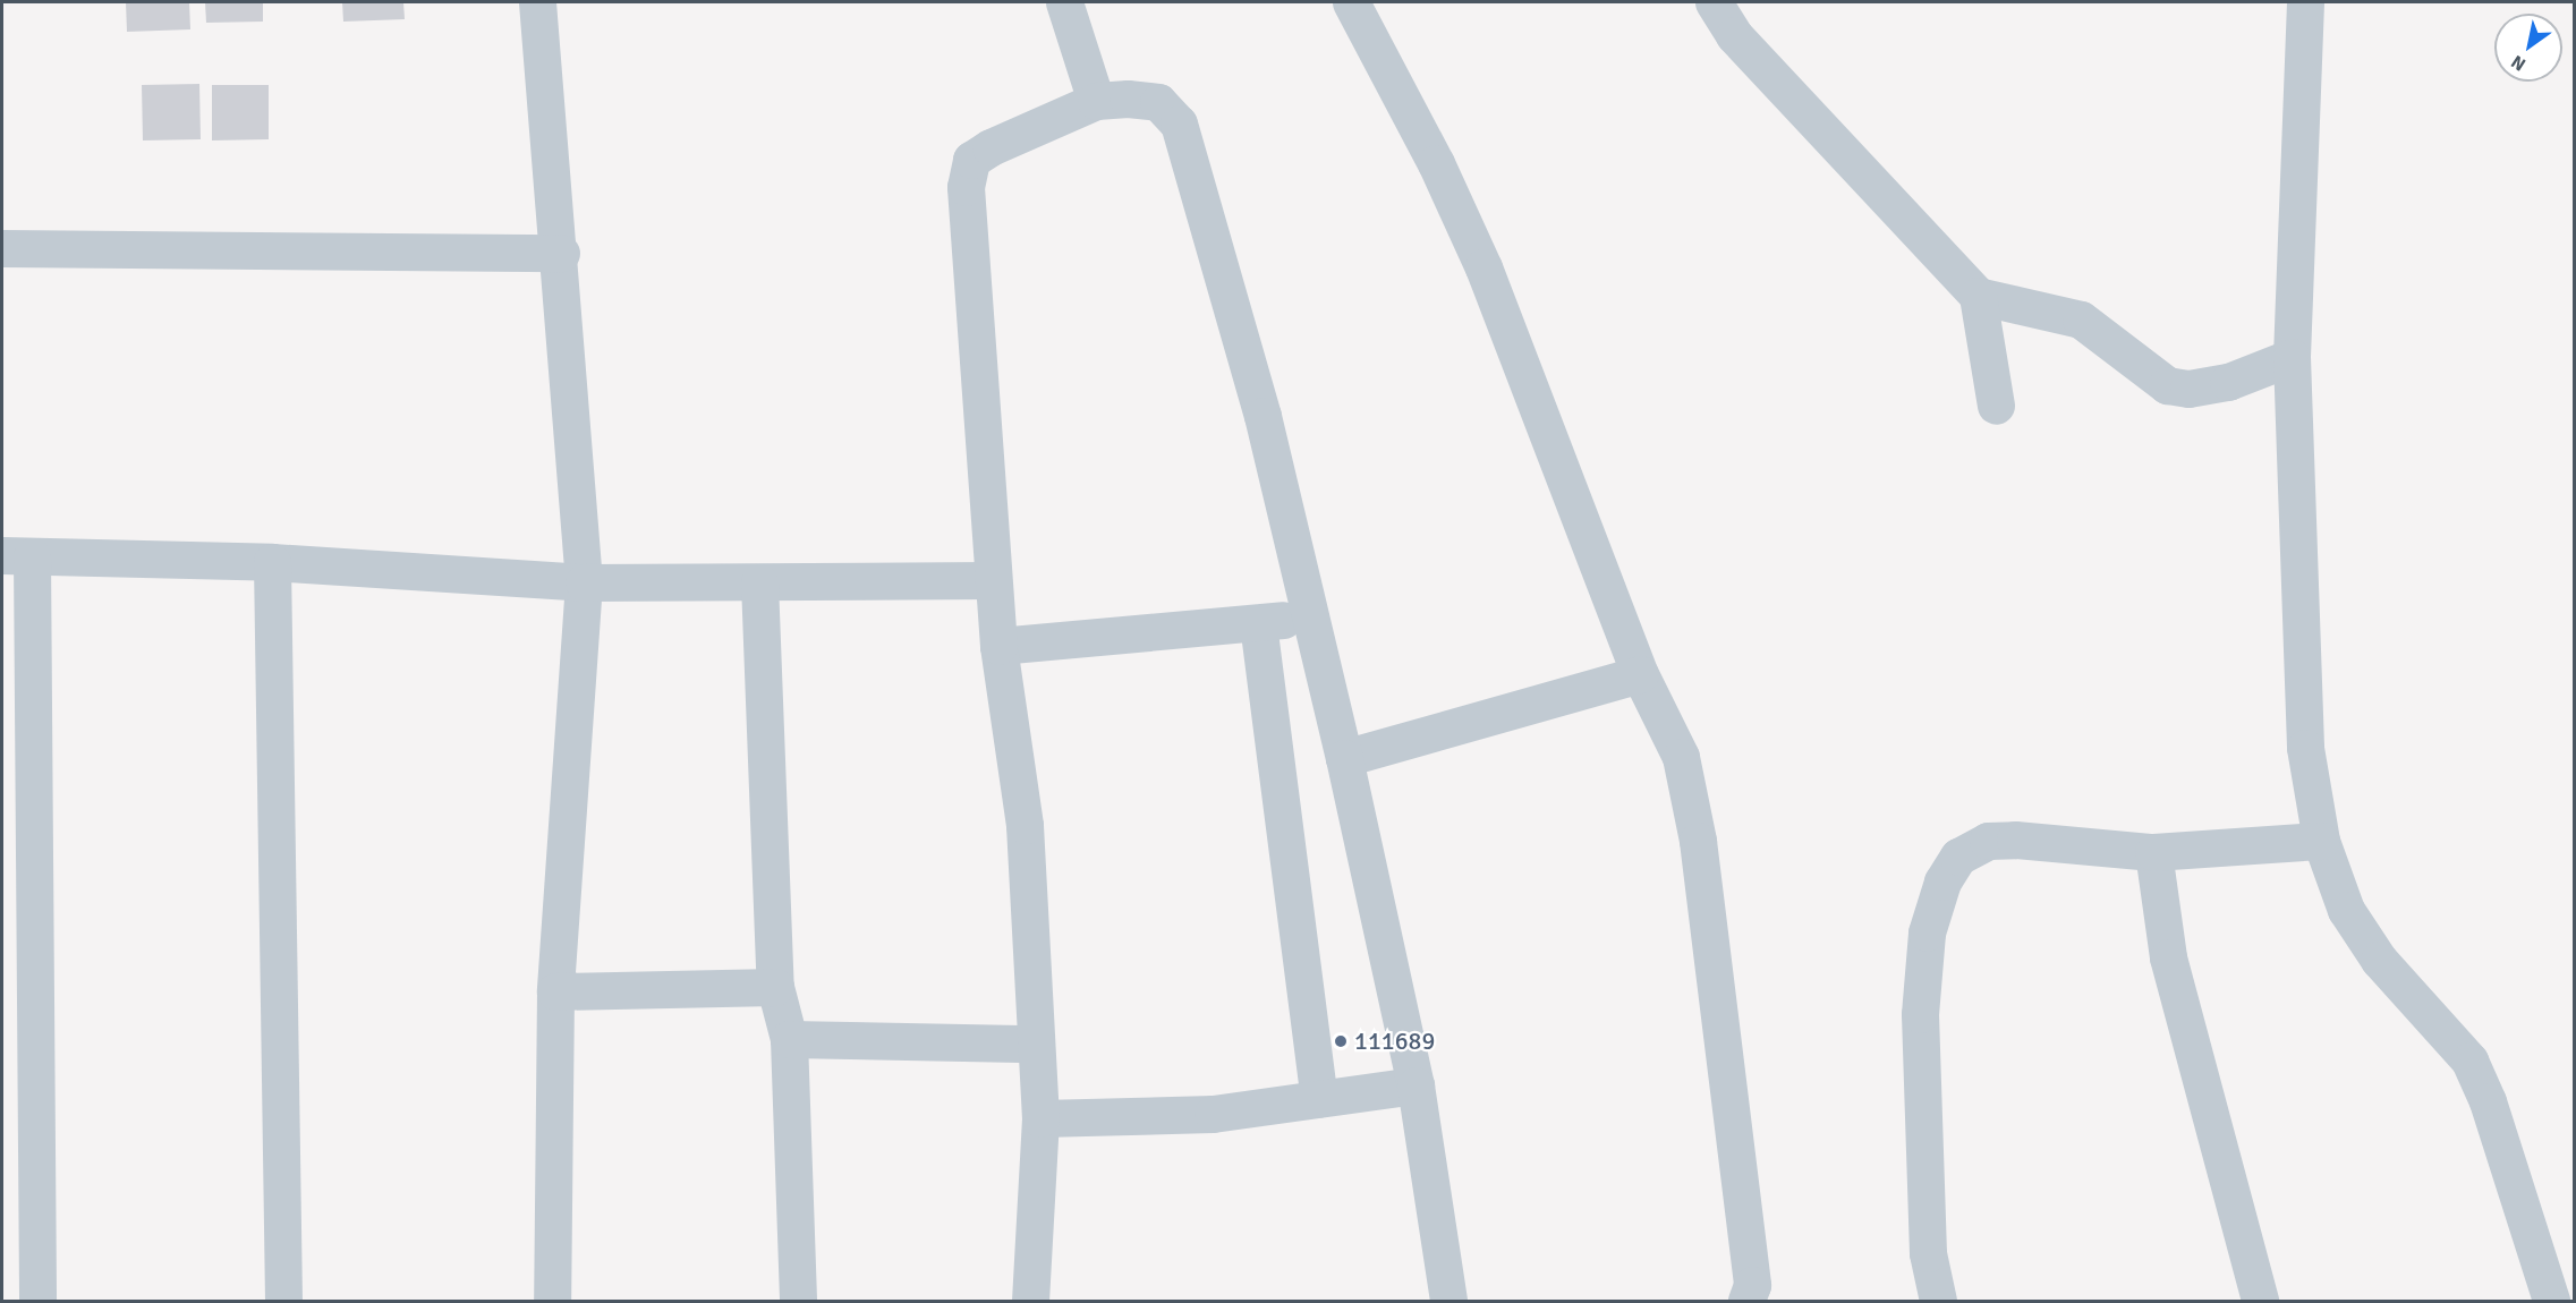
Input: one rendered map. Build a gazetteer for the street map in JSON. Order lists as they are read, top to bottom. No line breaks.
{"places":["111689"],"north":"bottom left"}
